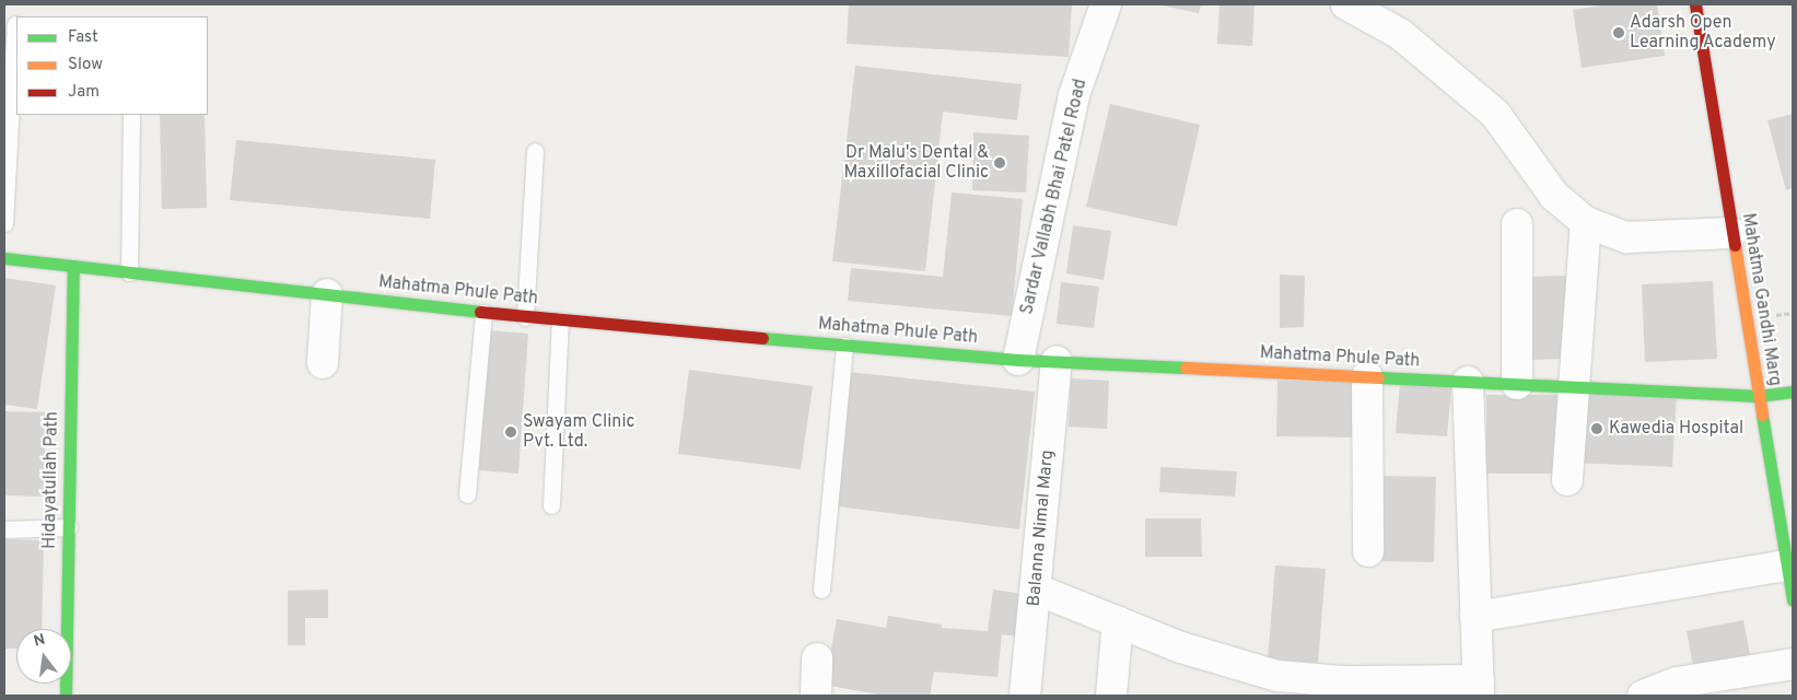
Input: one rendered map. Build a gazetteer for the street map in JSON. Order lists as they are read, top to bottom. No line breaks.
{"streets":{"main road":["Mahatma Phule Path","Mahatma Gandhi Marg","Hidayatullah Path"],"street":["Sardar Vallabh Bhai Patel Road","Balanna Nimal Marg"]},"crossings":[["Sardar Vallabh Bhai Patel Road","Mahatma Phule Path"],["Mahatma Phule Path","Mahatma Gandhi Marg"],["Mahatma Phule Path","Hidayatullah Path"],["Mahatma Phule Path","Balanna Nimal Marg"]],"places":["Adarsh Open Learning Academy","Dr Malu's Dental & Maxillofacial Clinic","Kawedia Hospital","Swayam Clinic Pvt. Ltd."],"legend":["Fast","Slow","Jam"],"north":"top"}
